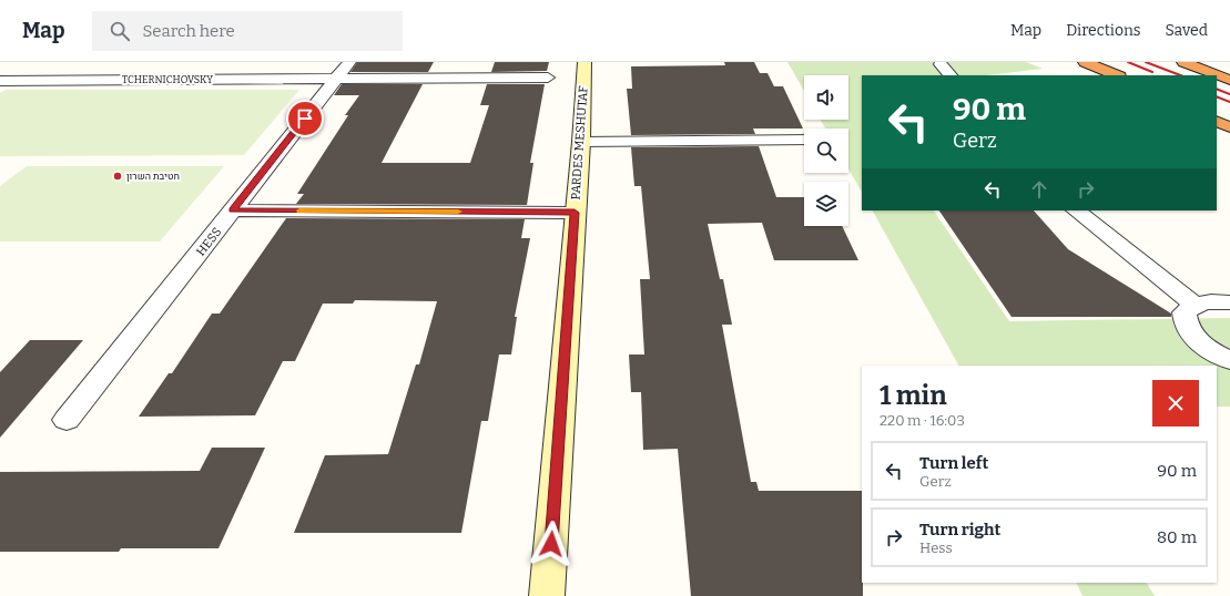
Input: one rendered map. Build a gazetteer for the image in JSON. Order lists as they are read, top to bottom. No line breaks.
{"streets":{"street":["TCHERNICHOVSKY","PARDES MESHUTAF","HESS"]},"crossings":[["TCHERNICHOVSKY","HESS"]],"places":["חטיבת השרון"],"page":{"header":"Map","search":"Search here","nav":["Map","Directions","Saved"],"turn":["90 m","Gerz"],"heading":["1 min","220 m · 16:03"],"list":[{"name":"Turn left","note":"Gerz","value":"90 m"},{"name":"Turn right","note":"Hess","value":"80 m"}]}}
